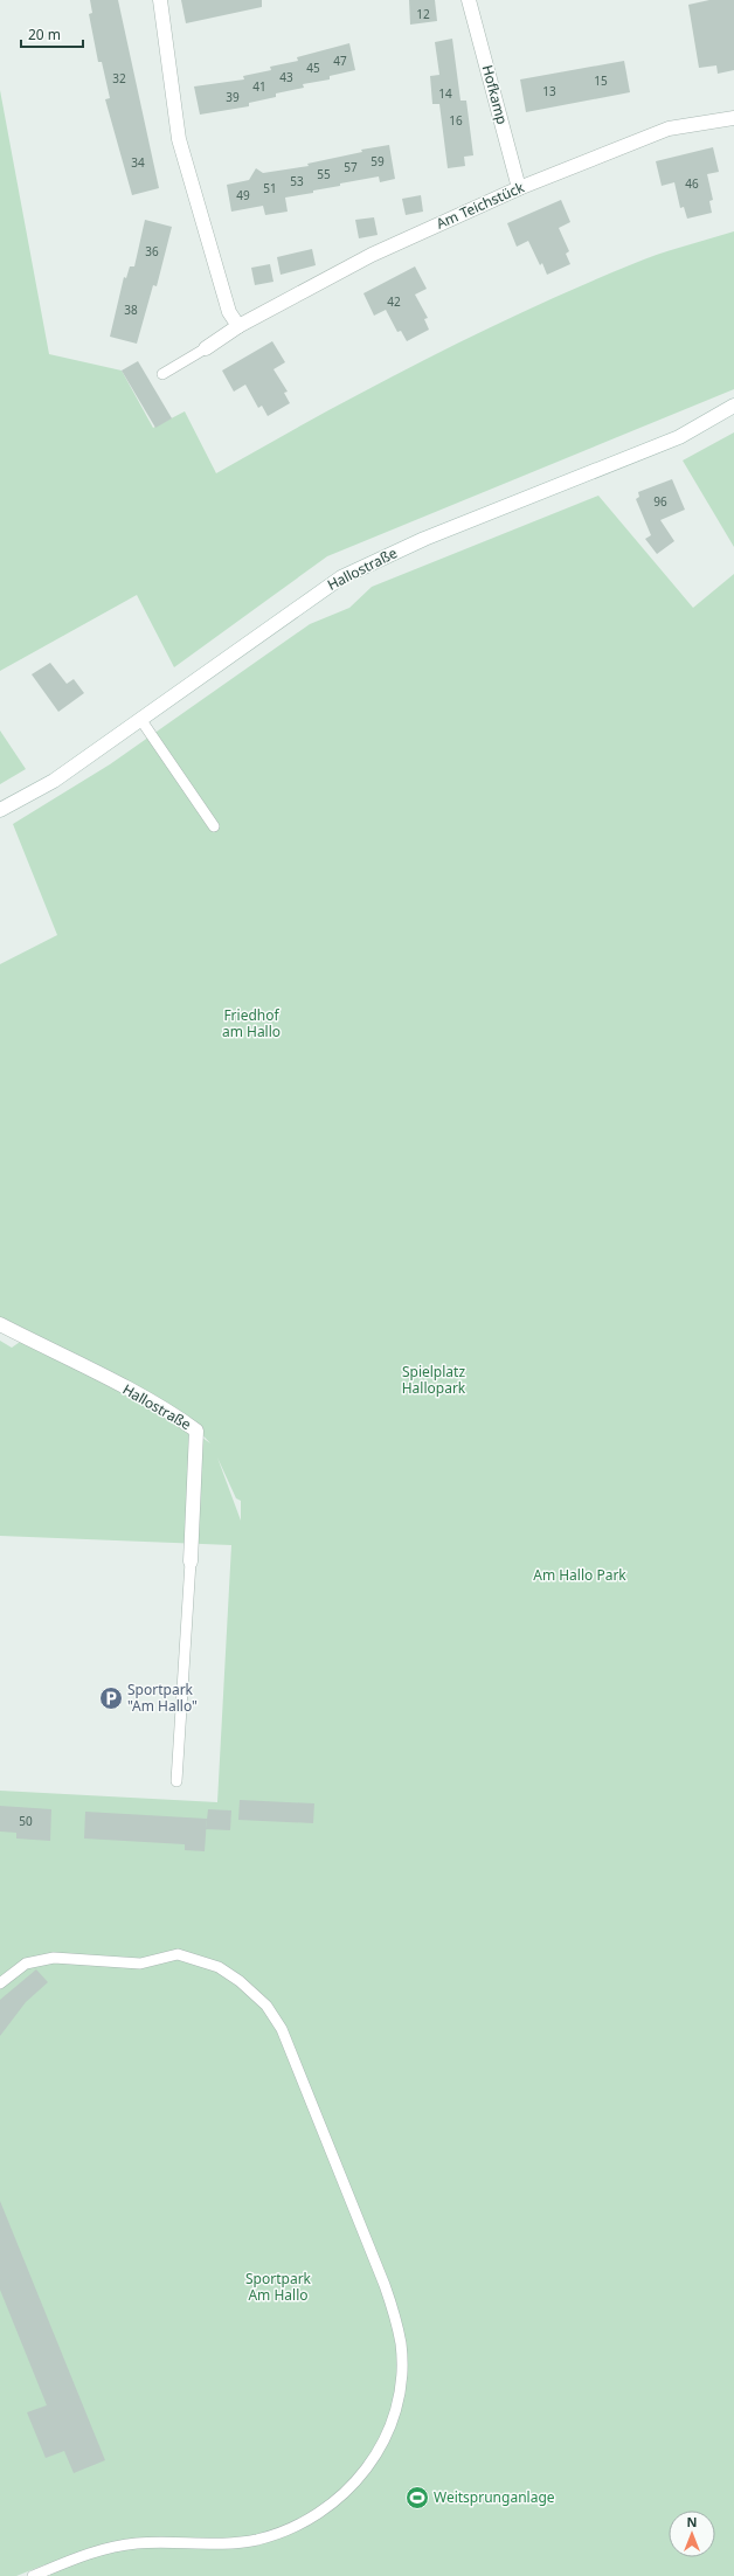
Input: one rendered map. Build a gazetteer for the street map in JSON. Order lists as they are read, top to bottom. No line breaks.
{"streets":{"street":["Hofkamp","Am Teichstück","Hallostraße"]},"crossings":[["Hofkamp","Am Teichstück"]],"parks":["Friedhof am Hallo","Spielplatz Hallopark","Am Hallo Park","Sportpark Am Hallo"],"places":{"parking":["Sportpark \"Am Hallo\""],"sports":["Weitsprunganlage"]},"house_numbers":["12","47","45","43","32","15","41","13","14","39","16","59","34","57","55","53","46","51","49","36","42","38","96","50"],"scale_bar":"20 m","north":"top"}
